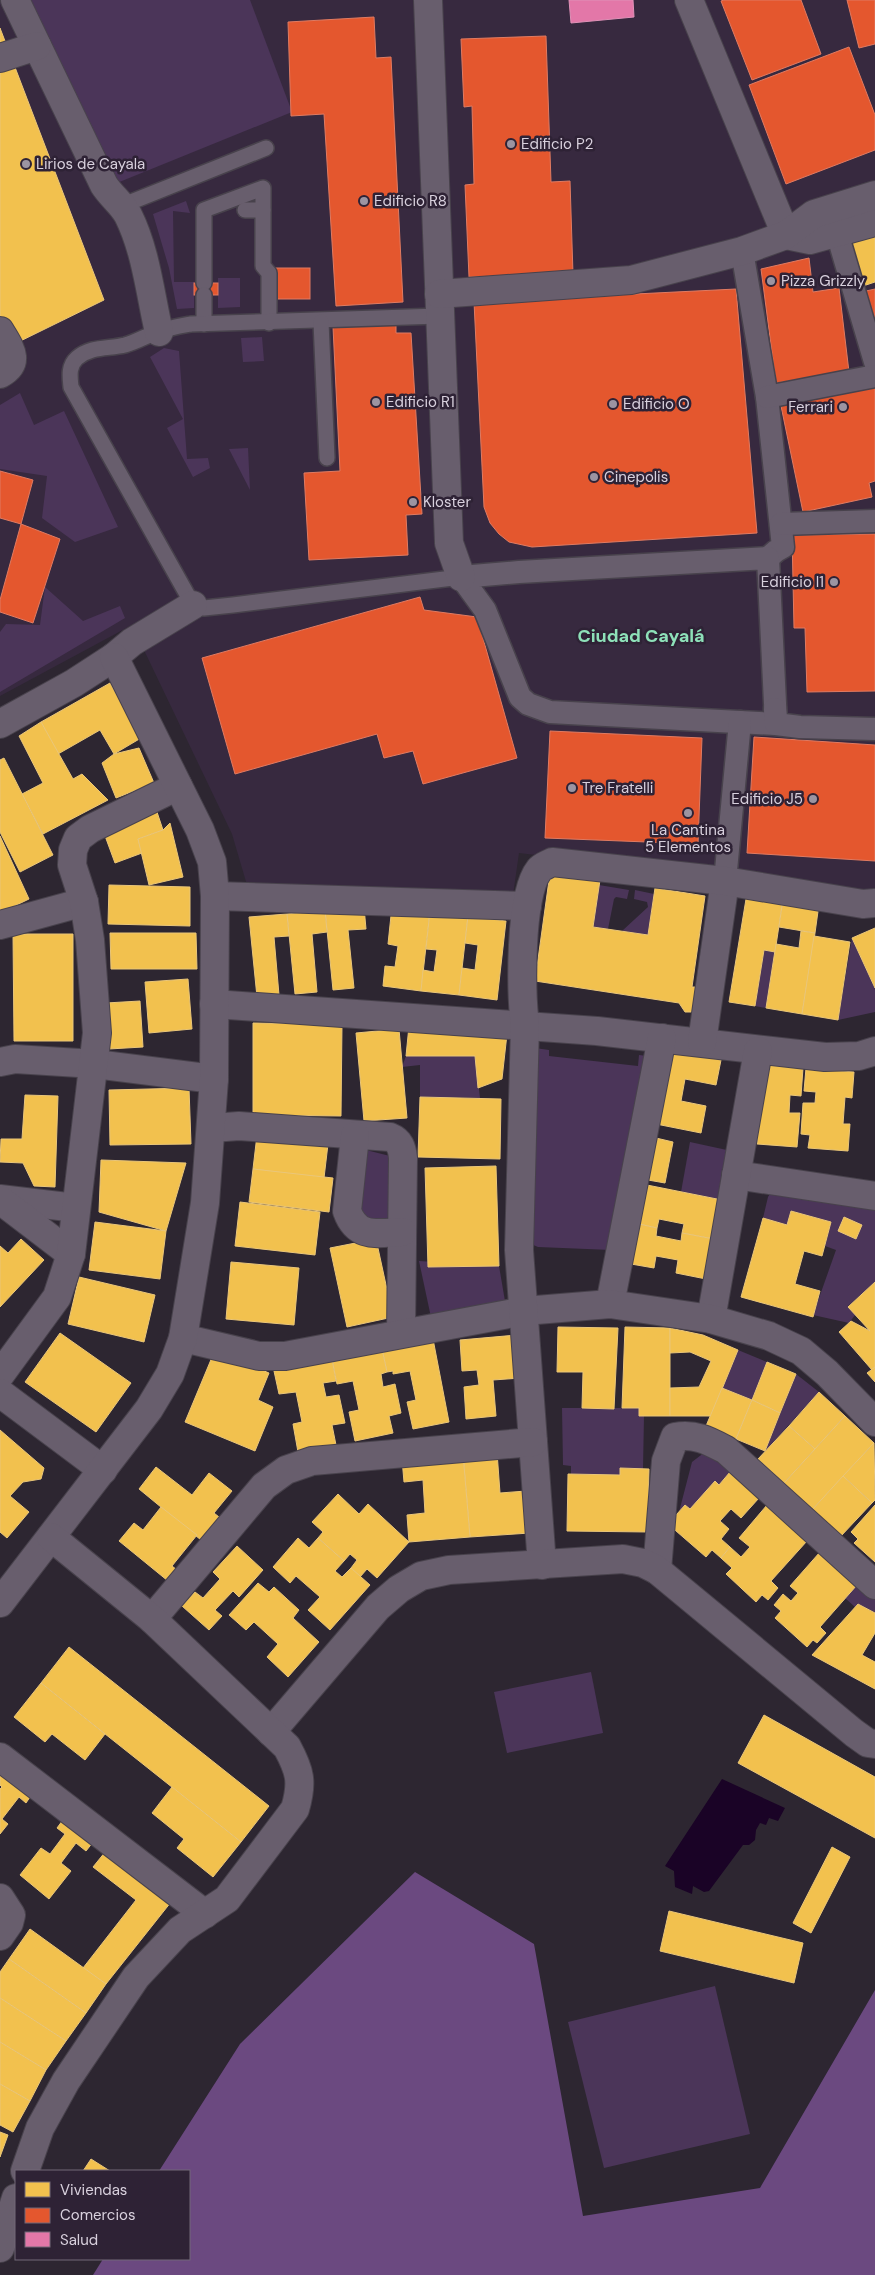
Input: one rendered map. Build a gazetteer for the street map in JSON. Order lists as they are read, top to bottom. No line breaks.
{"districts":["Ciudad Cayalá"],"places":["Edificio P2","Lirios de Cayala","Edificio R8","Pizza Grizzly","Edificio R1","Edificio O","Ferrari","Cinepolis","Kloster","Edificio I1","Tre Fratelli","Edificio J5","La Cantina 5 Elementos"],"legend":["Viviendas","Comercios","Salud"]}
